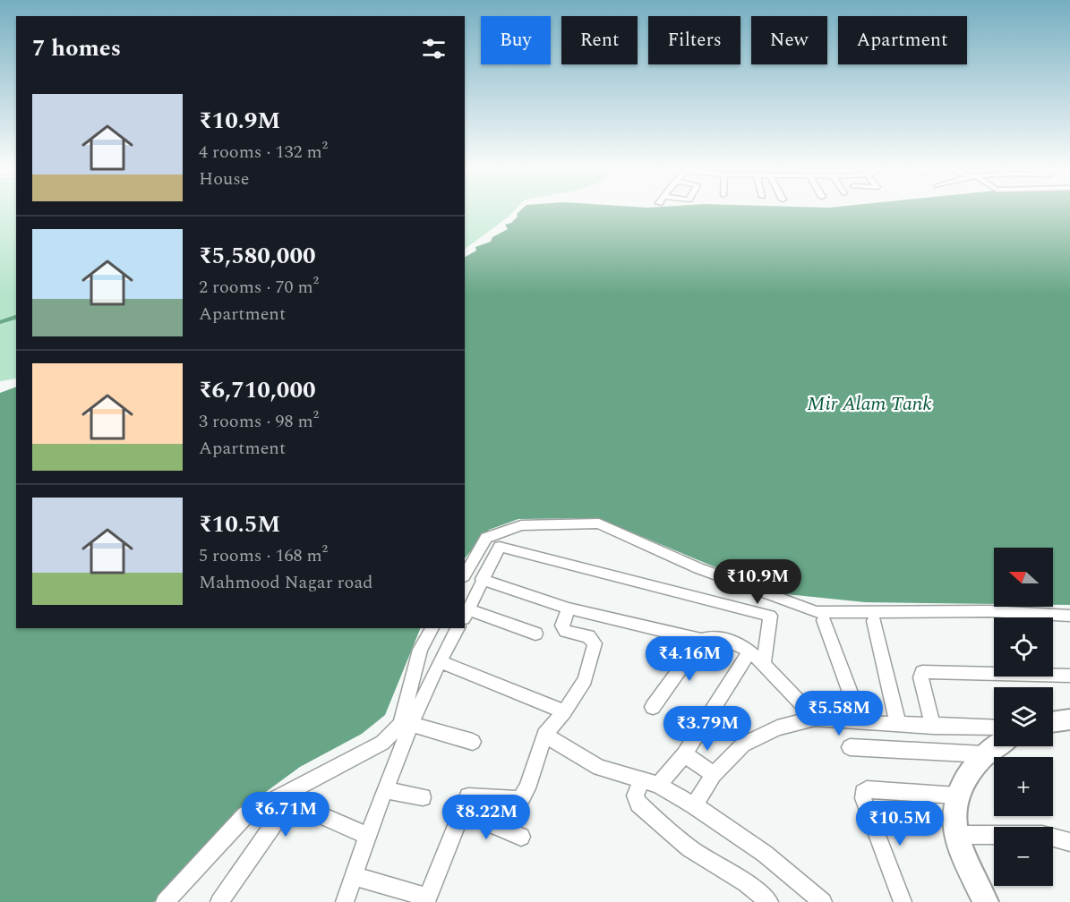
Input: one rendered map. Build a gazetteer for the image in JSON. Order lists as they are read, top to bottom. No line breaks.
{"water":["Mir Alam Tank"],"north":"left","page":{"chip":["Buy","Rent","Filters","New","Apartment"],"heading":"7 homes","list":[{"name":"₹10.9M","note":"4 rooms · 132 m² · House"},{"name":"₹5,580,000","note":"2 rooms · 70 m² · Apartment"},{"name":"₹6,710,000","note":"3 rooms · 98 m² · Apartment"},{"name":"₹10.5M","note":"5 rooms · 168 m² · Mahmood Nagar road"}],"map_buttons":["+","−"],"price":["₹10.9M","₹4.16M","₹5.58M","₹3.79M","₹6.71M","₹8.22M","₹10.5M"]}}
